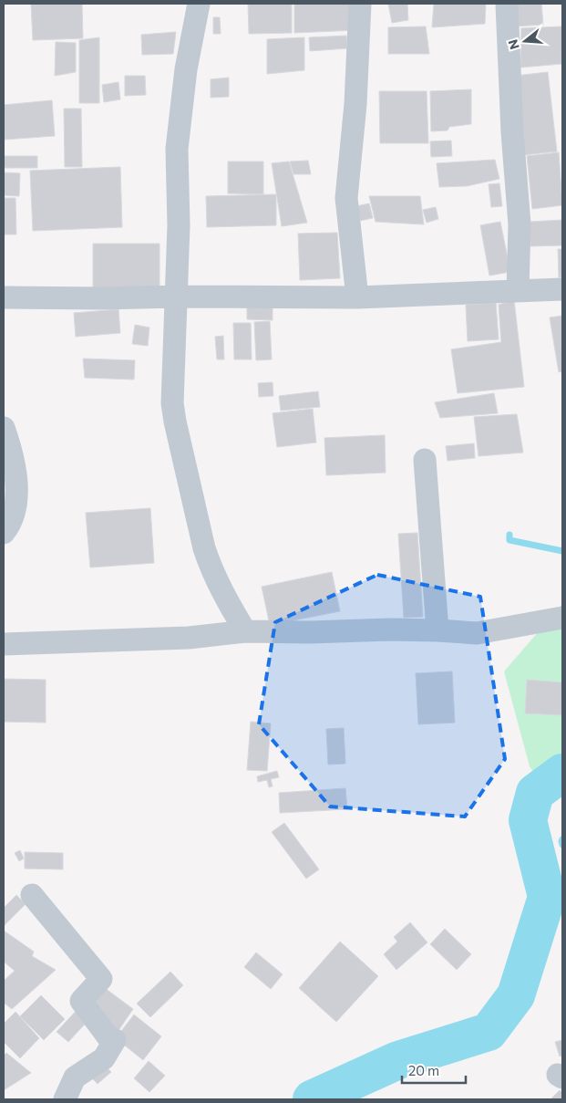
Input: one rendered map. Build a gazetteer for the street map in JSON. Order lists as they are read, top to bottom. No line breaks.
{"scale_bar":"20 m","north":"left"}
